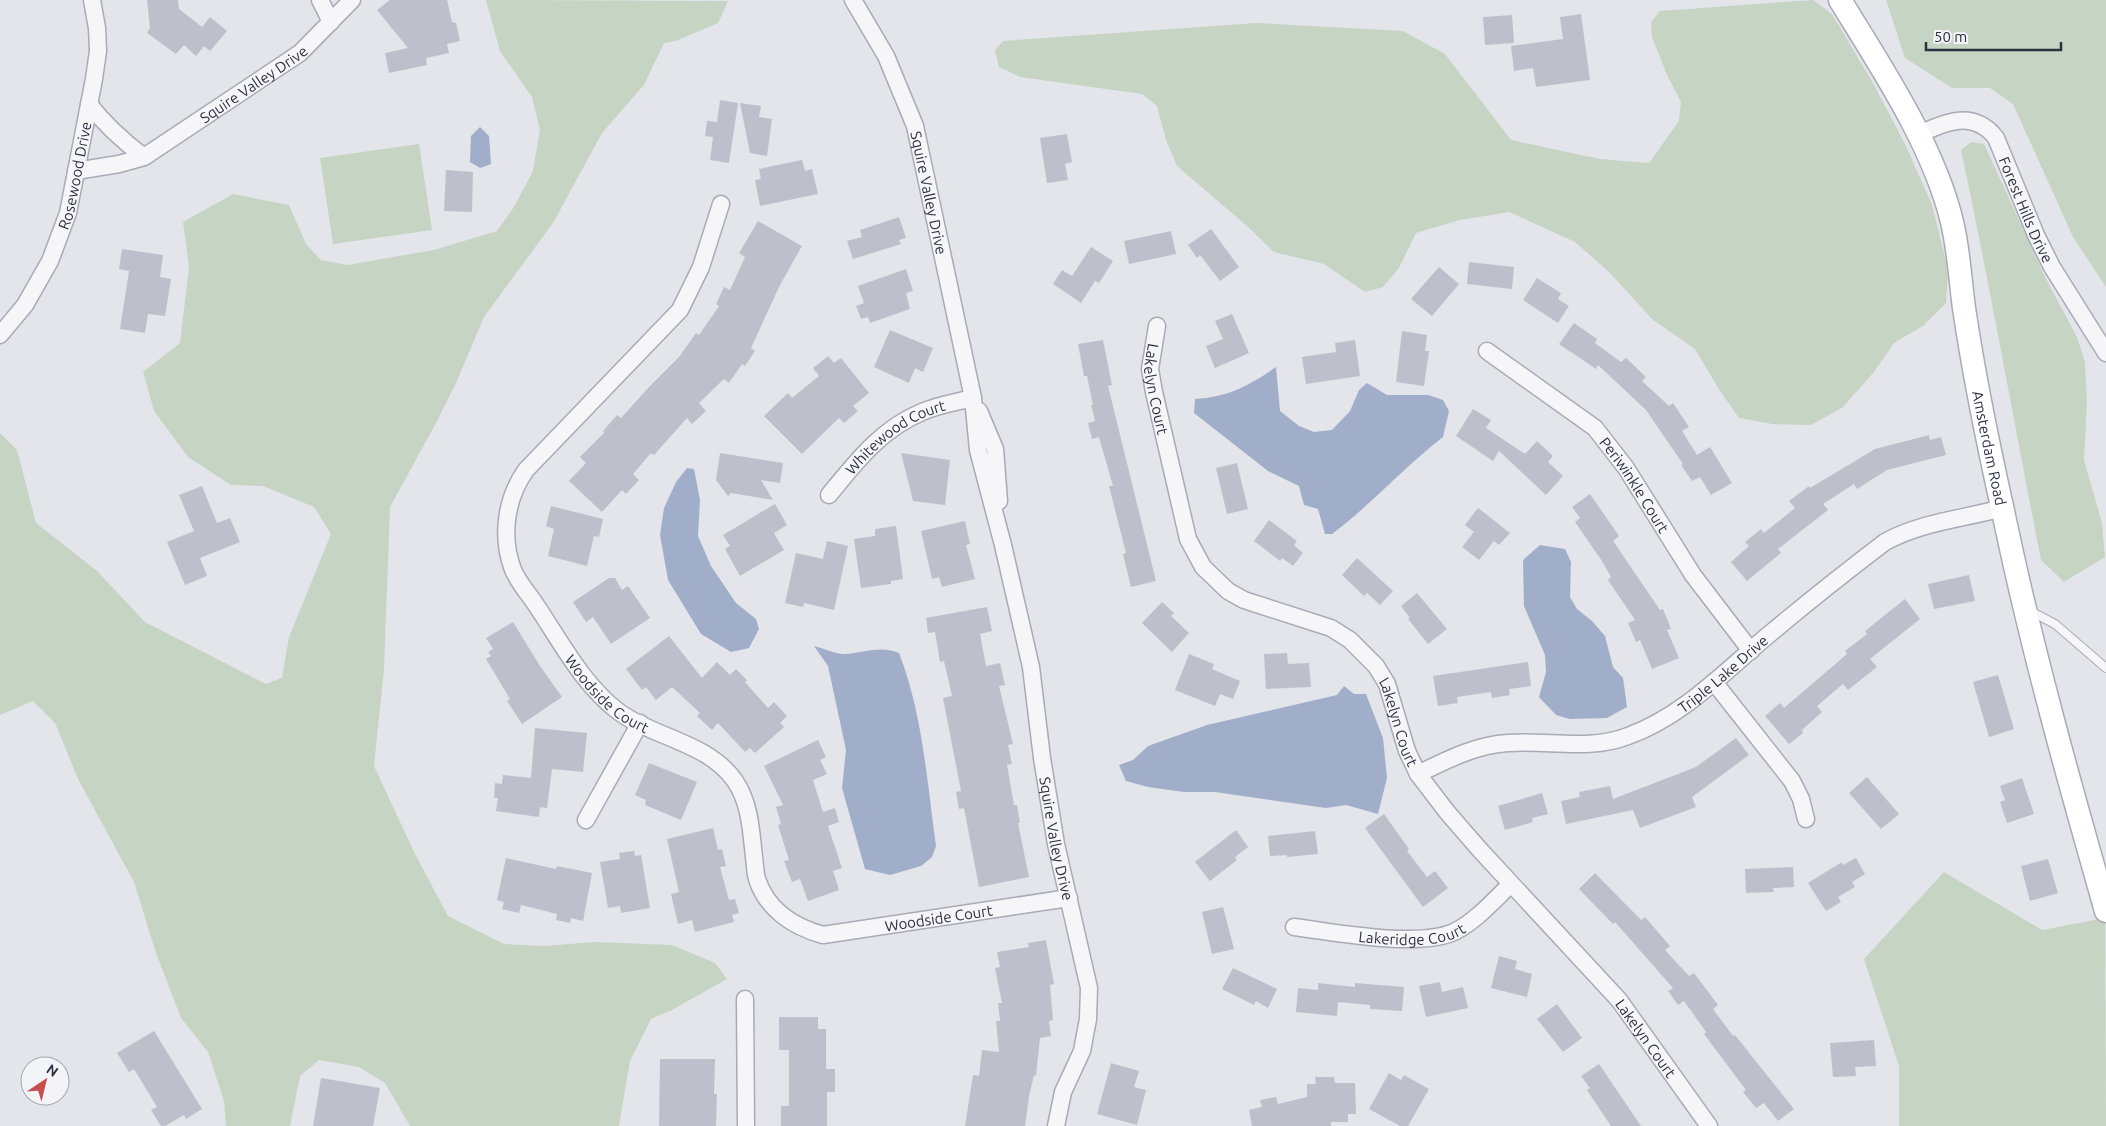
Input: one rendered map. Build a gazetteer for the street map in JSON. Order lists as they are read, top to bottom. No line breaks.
{"streets":{"street":["Squire Valley Drive","Rosewood Drive","Forest Hills Drive","Lakelyn Court","Whitewood Court","Amsterdam Road","Periwinkle Court","Triple Lake Drive","Woodside Court","Lakeridge Court"]},"crossings":[["Squire Valley Drive","Rosewood Drive"],["Squire Valley Drive","Whitewood Court"],["Squire Valley Drive","Woodside Court"],["Forest Hills Drive","Amsterdam Road"],["Lakelyn Court","Triple Lake Drive"],["Lakelyn Court","Lakeridge Court"],["Amsterdam Road","Triple Lake Drive"],["Periwinkle Court","Triple Lake Drive"]],"scale_bar":"50 m","north":"top right"}
